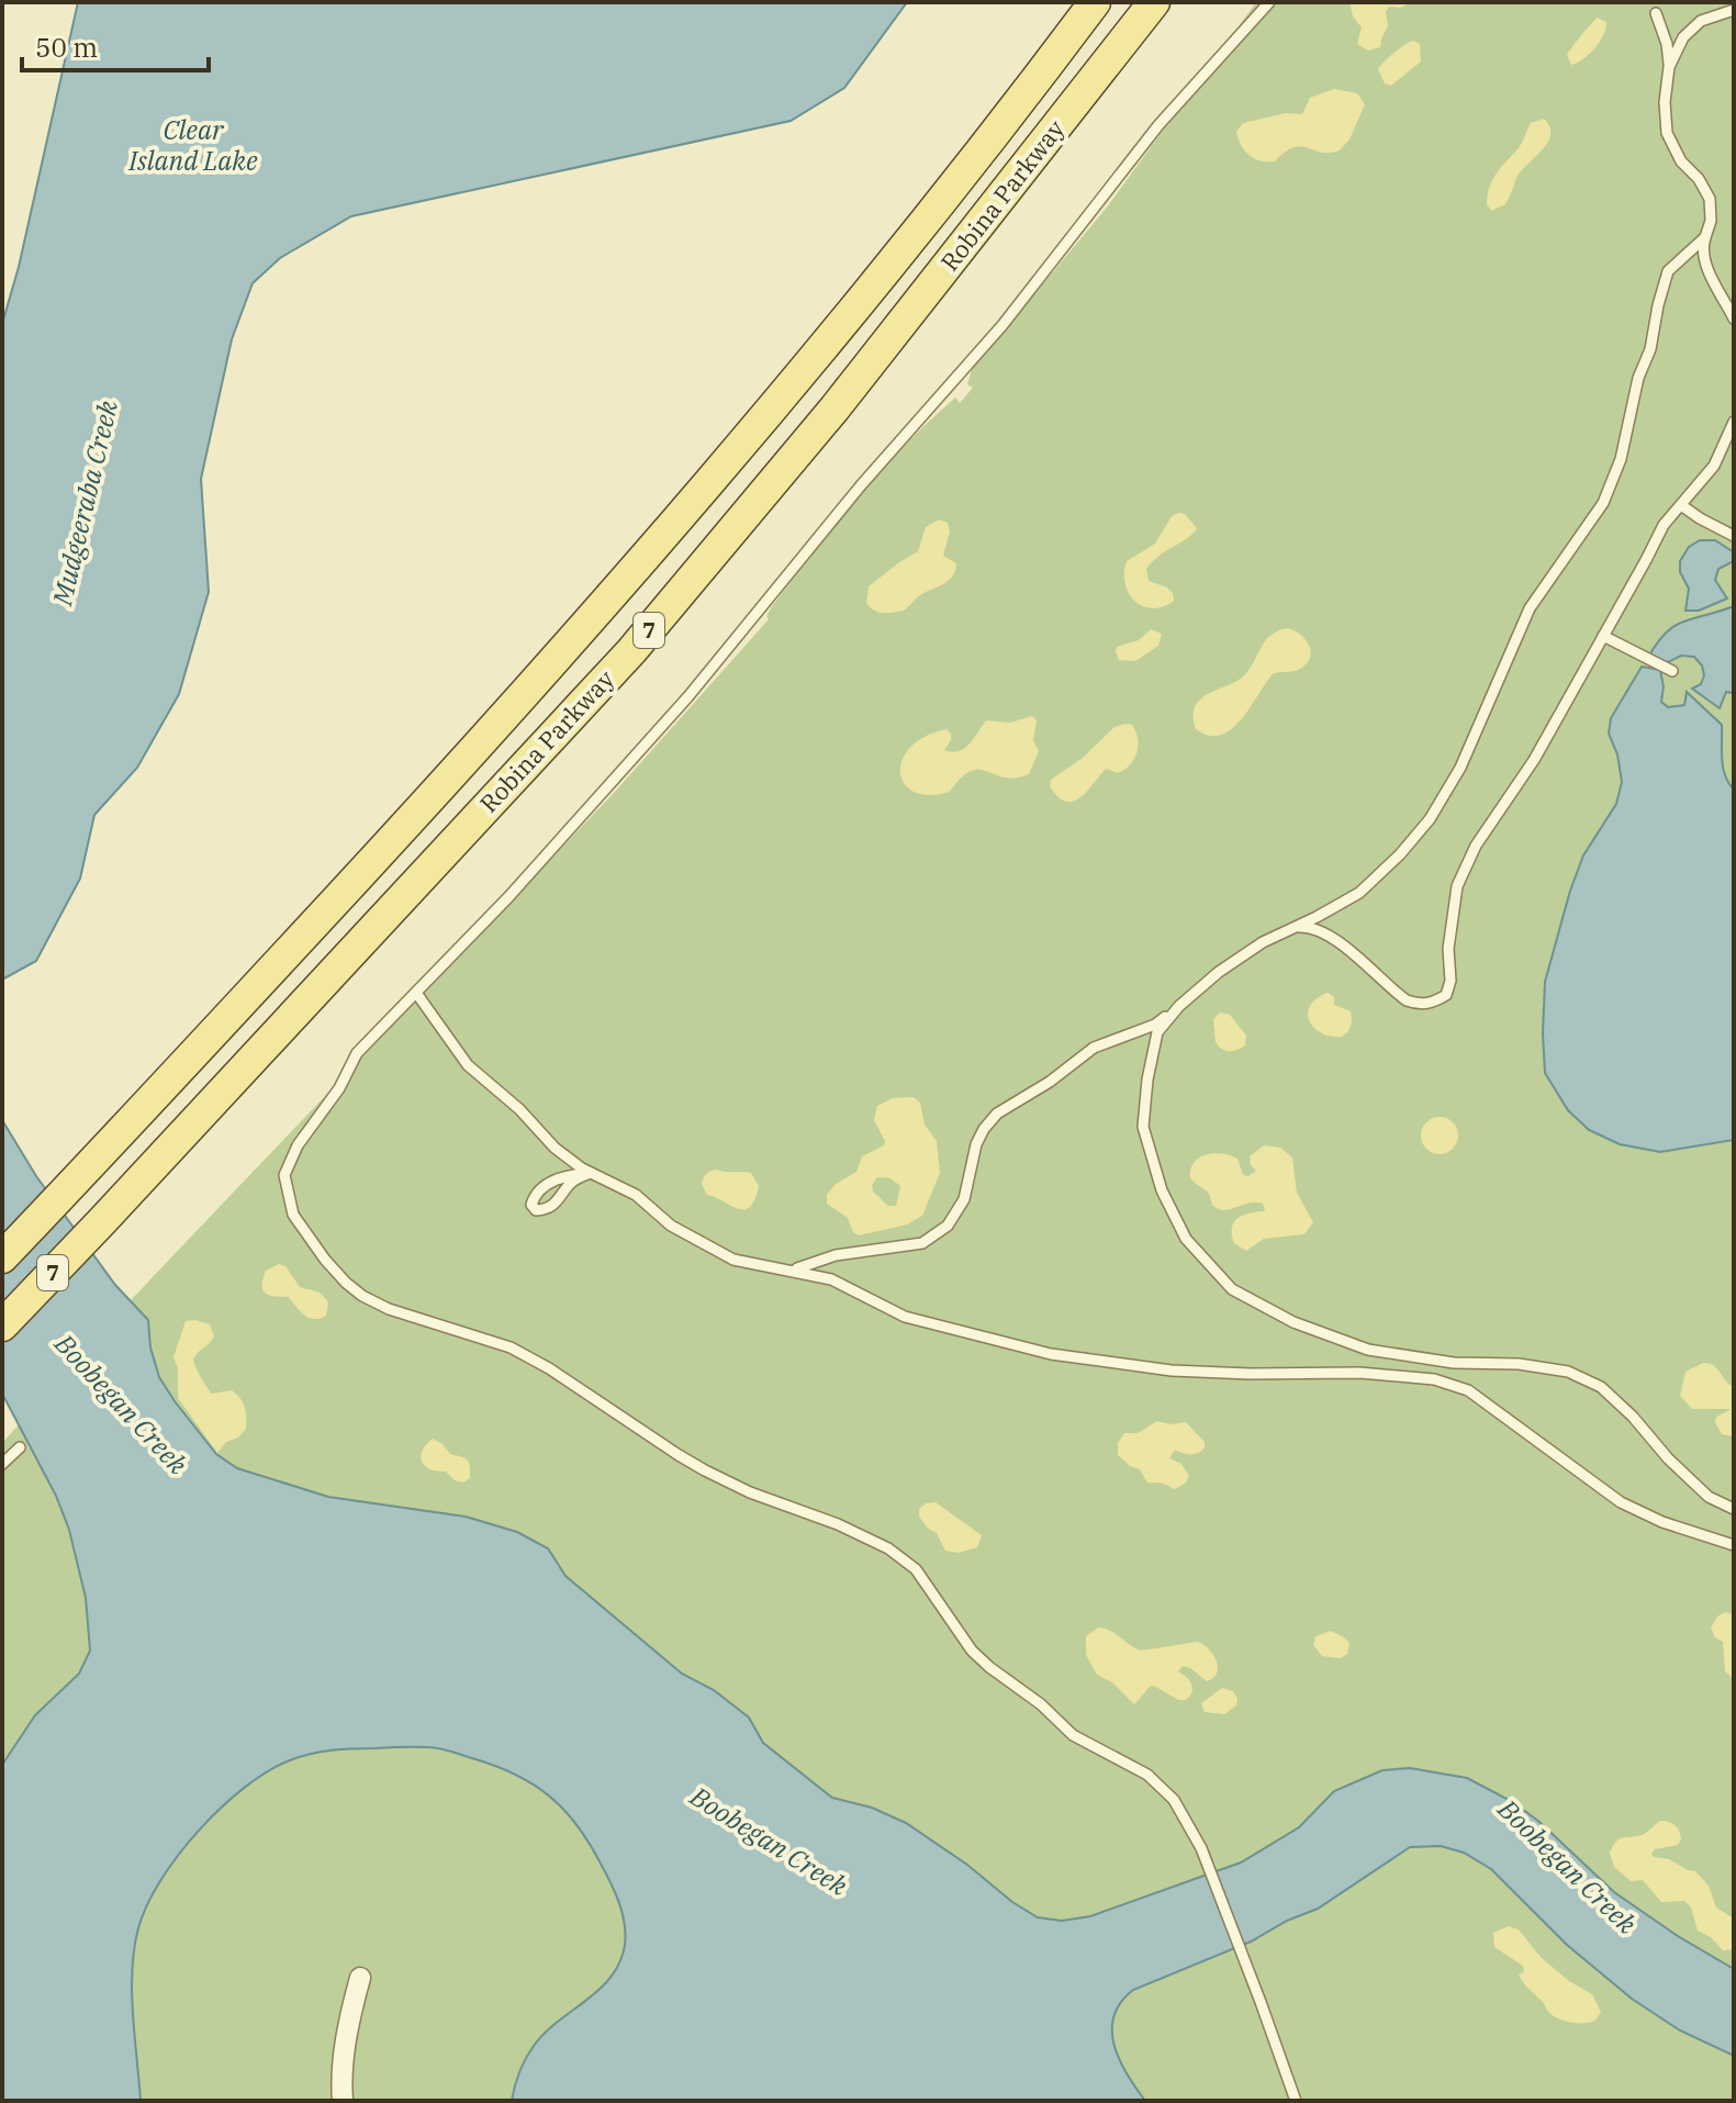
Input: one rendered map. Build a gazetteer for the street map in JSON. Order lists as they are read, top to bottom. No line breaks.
{"streets":{"main road":["Robina Parkway","7"]},"water":["Clear Island Lake","Mudgeeraba Creek","Boobegan Creek"],"scale_bar":"50 m"}
